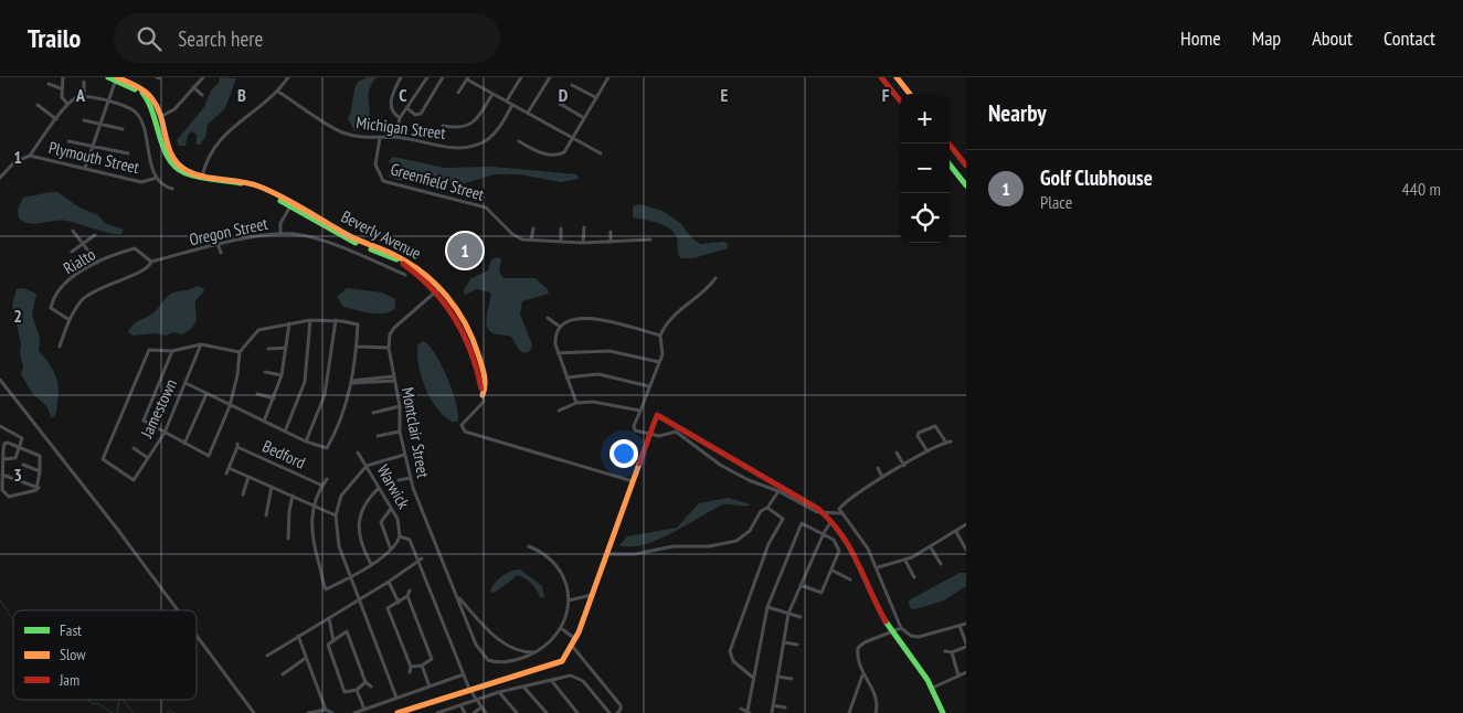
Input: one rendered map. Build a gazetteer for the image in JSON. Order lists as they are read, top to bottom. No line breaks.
{"streets":{"main road":["Beverly Avenue"],"street":["Michigan Street","Plymouth Street","Greenfield Street","Oregon Street","Rialto","Jamestown","Montclair Street","Bedford","Warwick"]},"crossings":[["Michigan Street","Greenfield Street"],["Oregon Street","Rialto"]],"legend":["Fast","Slow","Jam"],"page":{"header":"Trailo","search":"Search here","nav":["Home","Map","About","Contact"],"heading":"Nearby","map_buttons":["+","−"],"list":[{"mark":"1","name":"Golf Clubhouse","note":"Place","value":"440 m"}],"pins":"1"},"grid":{"columns":["A","B","C","D","E","F"],"rows":["1","2","3"]}}
